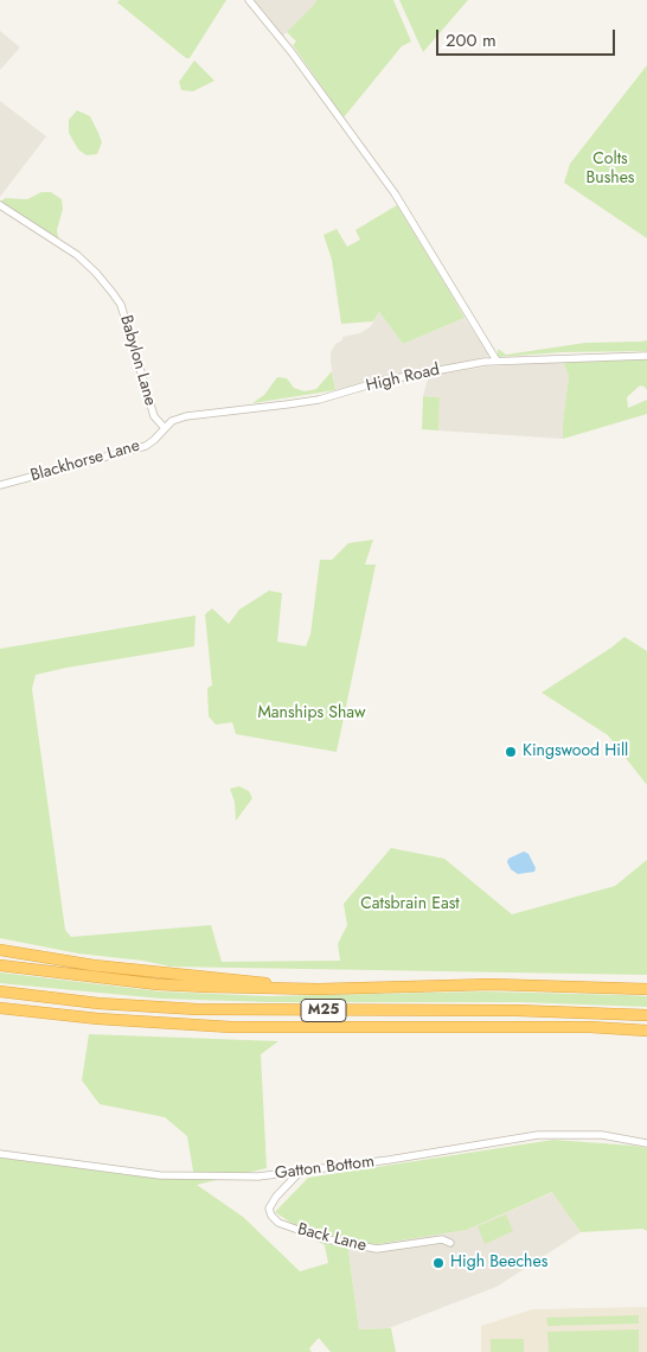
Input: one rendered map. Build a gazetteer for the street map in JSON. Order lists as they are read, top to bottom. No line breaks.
{"streets":{"highway":["M25"],"street":["Babylon Lane","High Road","Blackhorse Lane","Gatton Bottom","Back Lane"]},"crossings":[["Babylon Lane","High Road"],["Babylon Lane","Blackhorse Lane"],["High Road","Blackhorse Lane"],["Gatton Bottom","Back Lane"]],"parks":["Colts Bushes","Manships Shaw","Catsbrain East"],"places":["Kingswood Hill","High Beeches"],"scale_bar":"200 m"}
